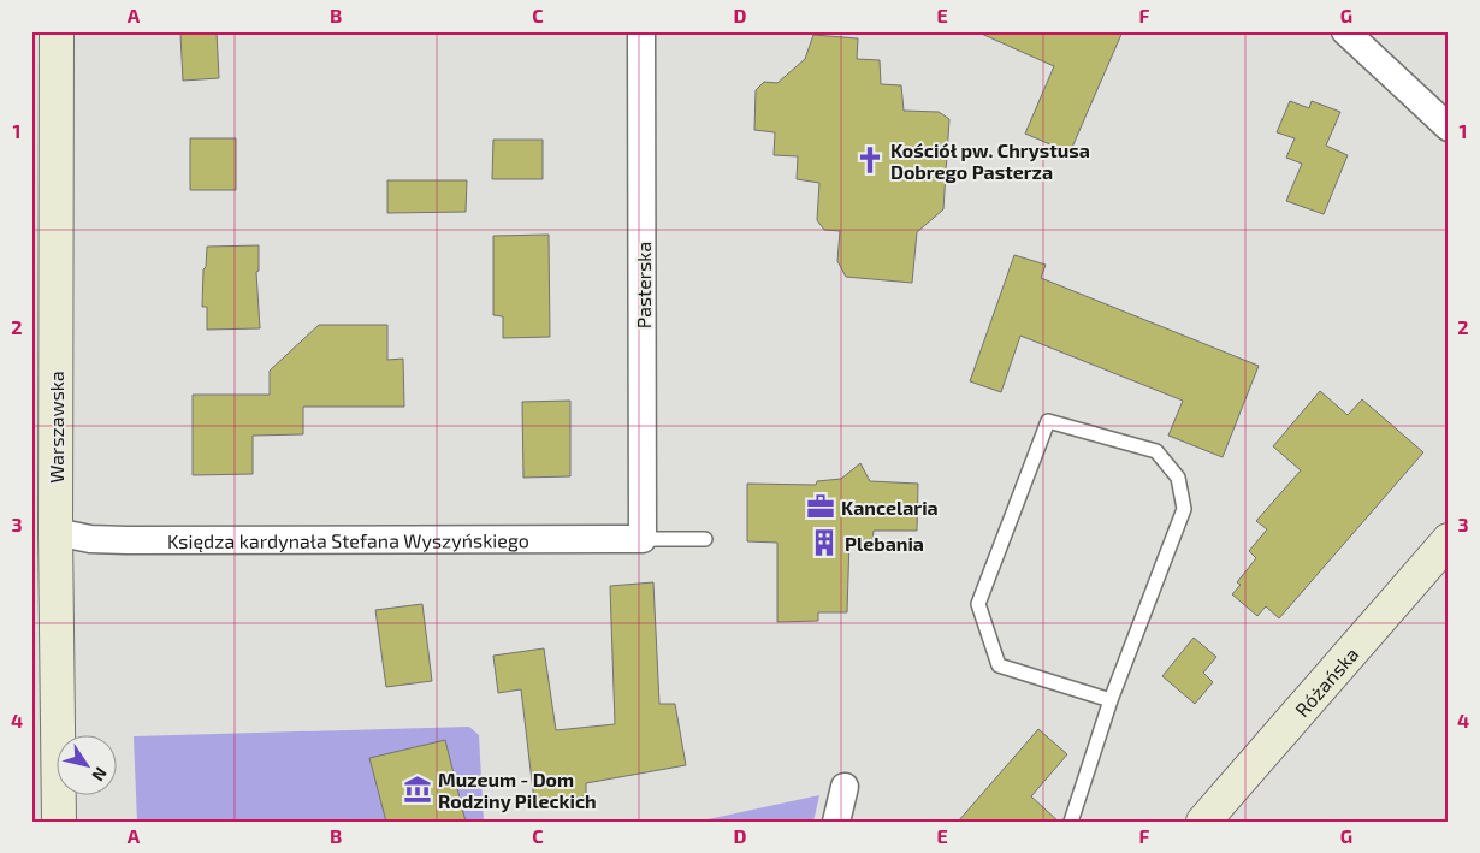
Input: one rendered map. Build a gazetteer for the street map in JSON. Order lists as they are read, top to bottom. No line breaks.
{"streets":{"street":["Pasterska","Warszawska","Księdza kardynała Stefana Wyszyńskiego","Różańska"]},"crossings":[["Pasterska","Księdza kardynała Stefana Wyszyńskiego"],["Warszawska","Księdza kardynała Stefana Wyszyńskiego"]],"places":{"church":["Kościół pw. Chrystusa Dobrego Pasterza"],"office":["Kancelaria"],"building":["Plebania"],"museum":["Muzeum - Dom Rodziny Pileckich"]},"north":"bottom right","grid":{"columns":["A","B","C","D","E","F","G"],"rows":["1","2","3","4"]}}
